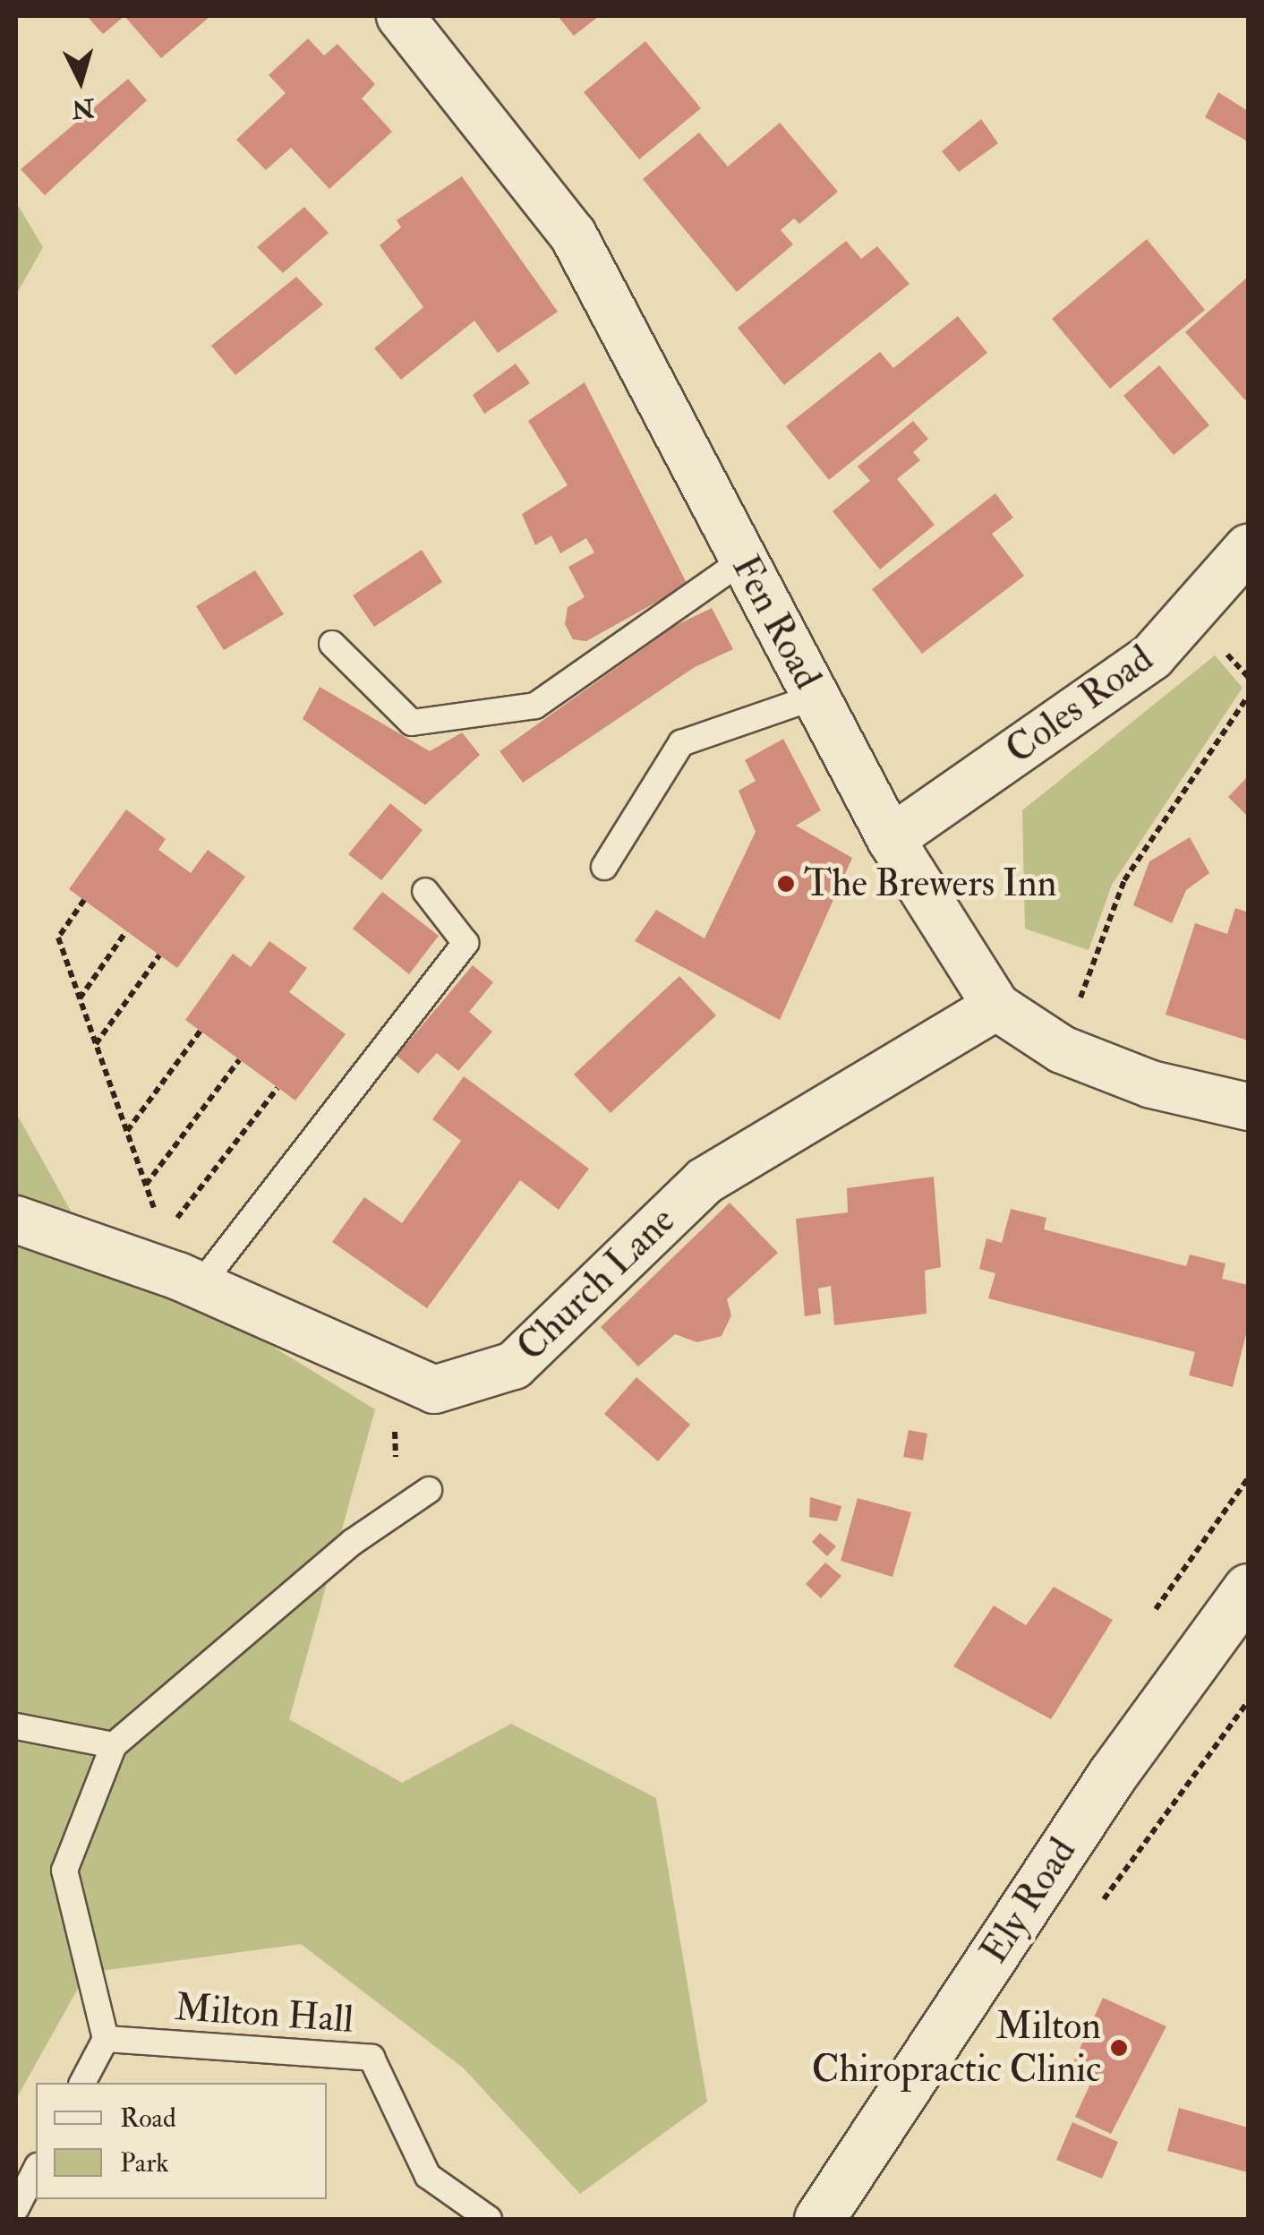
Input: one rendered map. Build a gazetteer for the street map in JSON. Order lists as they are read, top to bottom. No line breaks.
{"streets":{"street":["Fen Road","Coles Road","Church Lane","Ely Road"],"lane":["Milton Hall"]},"crossings":[["Fen Road","Coles Road"],["Fen Road","Church Lane"]],"places":["The Brewers Inn","Milton Chiropractic Clinic"],"legend":["Road","Park"],"north":"bottom"}
